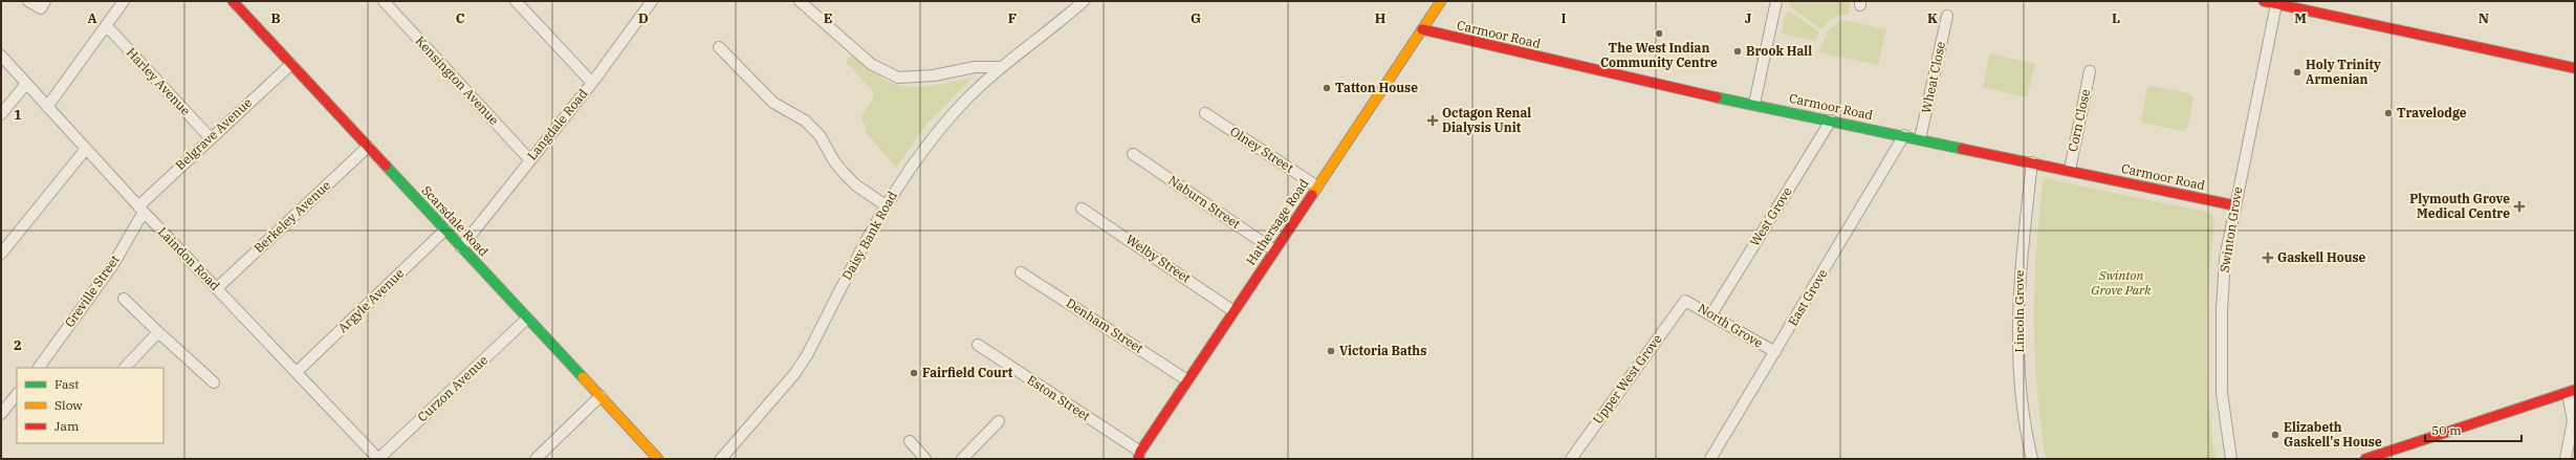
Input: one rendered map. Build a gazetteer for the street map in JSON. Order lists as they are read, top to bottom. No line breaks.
{"streets":{"main road":["Carmoor Road","Scarsdale Road","Hathersage Road"],"street":["Wheat Close","Kensington Avenue","Harley Avenue","Corn Close","Langdale Road","Belgrave Avenue","Olney Street","Naburn Street","Berkeley Avenue","West Grove","Swinton Grove","Daisy Bank Road","Laindon Road","Welby Street","Greville Street","East Grove","Argyle Avenue","Lincoln Grove","Denham Street","North Grove","Upper West Grove","Curzon Avenue","Eston Street"]},"crossings":[["Carmoor Road","Wheat Close"],["Carmoor Road","Corn Close"],["Carmoor Road","West Grove"],["Carmoor Road","Hathersage Road"],["Carmoor Road","Swinton Grove"],["Carmoor Road","East Grove"],["Carmoor Road","Lincoln Grove"],["Kensington Avenue","Langdale Road"],["Harley Avenue","Belgrave Avenue"],["Langdale Road","Scarsdale Road"],["Belgrave Avenue","Scarsdale Road"],["Belgrave Avenue","Laindon Road"],["Belgrave Avenue","Greville Street"],["Olney Street","Hathersage Road"],["Naburn Street","Hathersage Road"],["Berkeley Avenue","Scarsdale Road"],["Berkeley Avenue","Laindon Road"],["West Grove","North Grove"],["Scarsdale Road","Argyle Avenue"],["Scarsdale Road","Curzon Avenue"],["Hathersage Road","Welby Street"],["Hathersage Road","Denham Street"],["Hathersage Road","Eston Street"],["Laindon Road","Greville Street"],["Laindon Road","Argyle Avenue"],["Laindon Road","Curzon Avenue"],["East Grove","North Grove"],["North Grove","Upper West Grove"]],"parks":["Swinton Grove Park"],"places":{"other":["The West Indian Community Centre","Brook Hall","Holy Trinity Armenian","Tatton House","Travelodge","Victoria Baths","Fairfield Court","Elizabeth Gaskell's House"],"health":["Octagon Renal Dialysis Unit","Plymouth Grove Medical Centre","Gaskell House"]},"legend":["Fast","Slow","Jam"],"scale_bar":"50 m","grid":{"columns":["A","B","C","D","E","F","G","H","I","J","K","L","M","N"],"rows":["1","2"]}}
